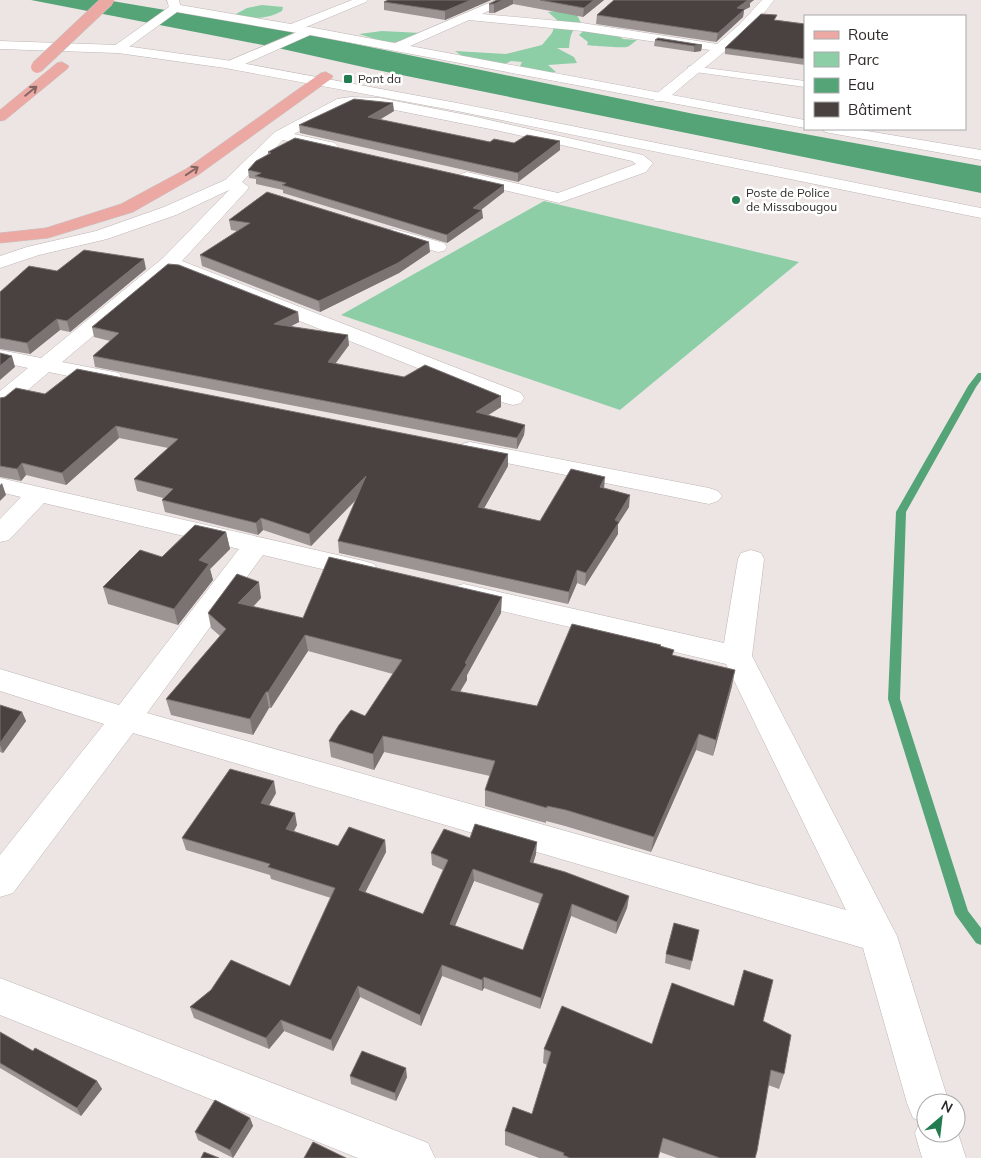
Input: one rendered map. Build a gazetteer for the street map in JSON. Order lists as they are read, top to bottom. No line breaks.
{"places":{"transit":["Pont da"],"other":["Poste de Police de Missabougou"]},"legend":["Route","Parc","Eau","Bâtiment"],"north":"top right"}
